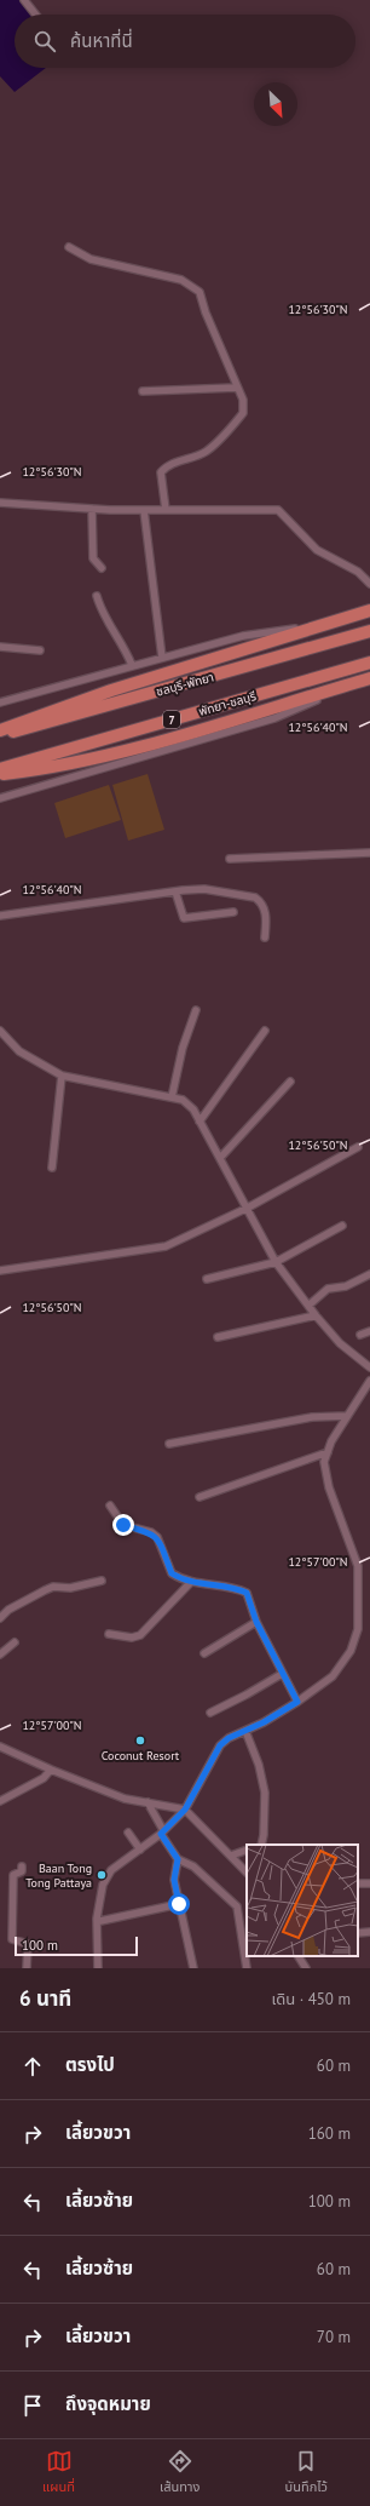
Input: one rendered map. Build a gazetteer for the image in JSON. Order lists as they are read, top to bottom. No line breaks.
{"streets":{"highway":["ชลบุรี-พัทยา","พัทยา-ชลบุรี","7"]},"places":["Coconut Resort","Baan Tong Tong Pattaya"],"scale_bar":"100 m","north":"bottom right","page":{"search":"ค้นหาที่นี่","scale":"100 m","heading":["6 นาที","เดิน · 450 m"],"list":[["ตรงไป","60 m"],["เลี้ยวขวา","160 m"],["เลี้ยวซ้าย","100 m"],["เลี้ยวซ้าย","60 m"],["เลี้ยวขวา","70 m"],"ถึงจุดหมาย"],"nav":["แผนที่","เส้นทาง","บันทึกไว้"]},"coordinates":["12°56'30\"N","12°56'40\"N","12°56'50\"N","12°57'00\"N"]}
